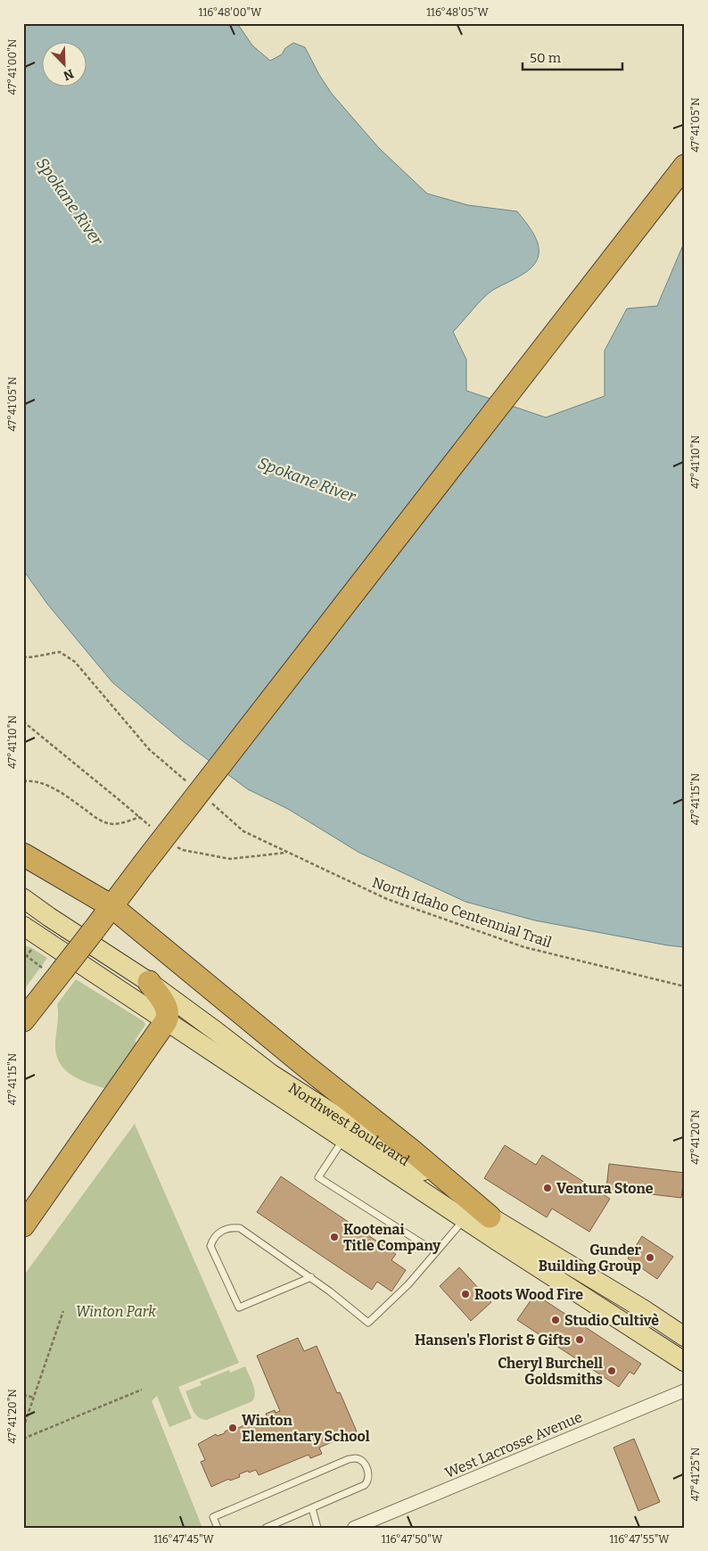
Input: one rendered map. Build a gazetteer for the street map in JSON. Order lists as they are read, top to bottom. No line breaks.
{"streets":{"main road":["Northwest Boulevard"],"street":["West Lacrosse Avenue"],"path":["North Idaho Centennial Trail"]},"water":["Spokane River"],"parks":["Winton Park"],"places":["Ventura Stone","Kootenai Title Company","Gunder Building Group","Roots Wood Fire","Studio Cultivè","Hansen's Florist & Gifts","Cheryl Burchell Goldsmiths","Winton Elementary School"],"scale_bar":"50 m","north":"bottom right","coordinates":["116°48'00\"W","116°48'05\"W","47°41'00\"N","47°41'05\"N","47°41'10\"N","47°41'15\"N","47°41'20\"N","47°41'25\"N","116°47'45\"W","116°47'50\"W","116°47'55\"W"]}
